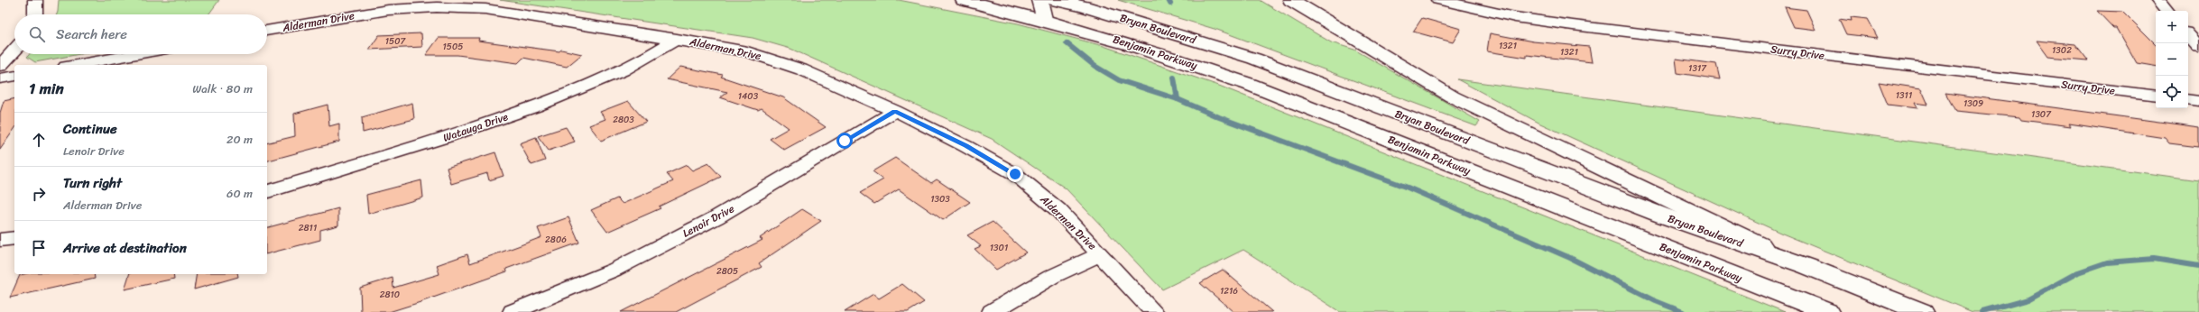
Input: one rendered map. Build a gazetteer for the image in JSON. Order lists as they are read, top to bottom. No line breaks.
{"streets":{"main road":["Bryan Boulevard","Benjamin Parkway"],"street":["Alderman Drive","Surry Drive","Watauga Drive","Lenoir Drive"]},"crossings":[["Alderman Drive","Watauga Drive"],["Alderman Drive","Lenoir Drive"]],"house_numbers":["1507","1321","1505","1302","1321","1317","1311","1403","1309","1307","2803","1303","2811","2806","1301","2805","1216","2810"],"page":{"map_buttons":["+","−"],"search":"Search here","heading":["1 min","Walk · 80 m"],"list":[["Continue","Lenoir Drive","20 m"],["Turn right","Alderman Drive","60 m"],"Arrive at destination"]}}
